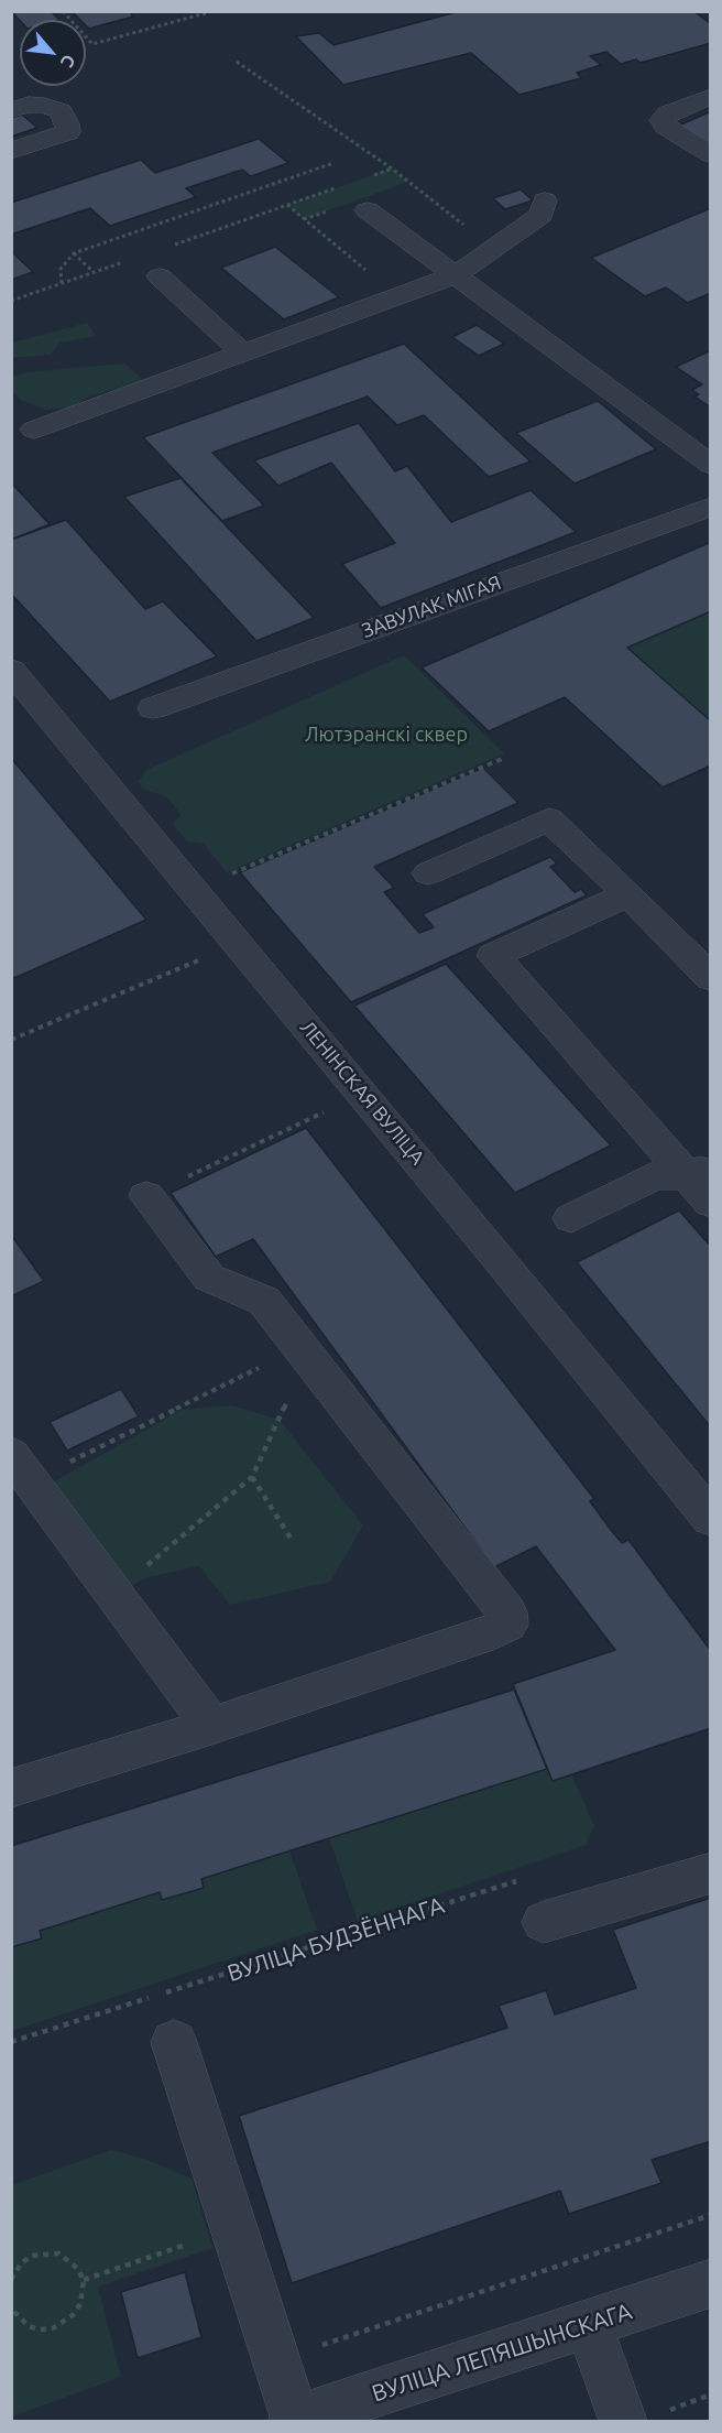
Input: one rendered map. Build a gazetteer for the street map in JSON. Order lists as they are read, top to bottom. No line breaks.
{"streets":{"street":["ЗАВУЛАК МІГАЯ","ЛЕНІНСКАЯ ВУЛІЦА","ВУЛІЦА ЛЕПЯШЫНСКАГА"],"path":["ВУЛІЦА БУДЗЁННАГА"]},"parks":["Лютэранскі сквер"],"north":"bottom right"}
